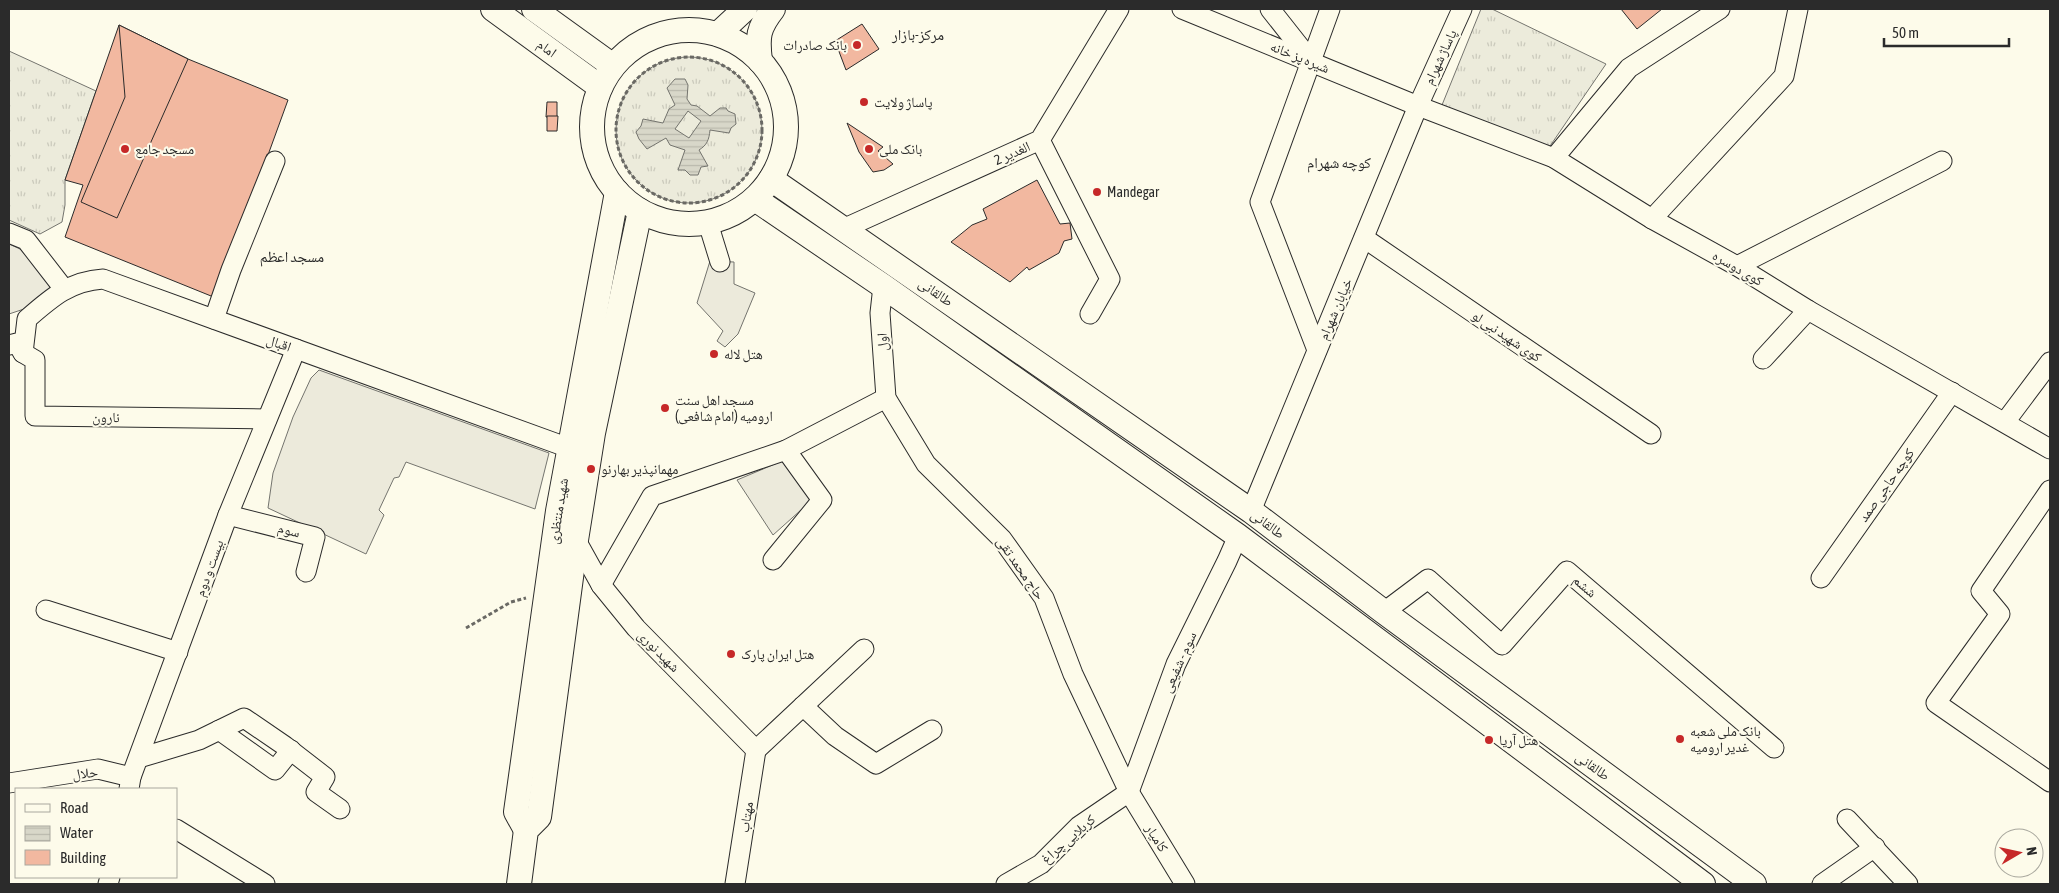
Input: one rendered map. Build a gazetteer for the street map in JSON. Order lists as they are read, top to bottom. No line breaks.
{"streets":{"main road":["امام","طالقانی","شهید منتظری"],"street":["شیره پز خانه","پاساژ شهرام","2 الغدیر","کوی دوسره","خیابان شهرام","کوی شهید نبی لو","اول","اقبال","نارون","کوچه حاجی صمد","سوم","بیست و دوم","حاج محمد تقی","ششم","شهید نوری","سوم - شفیعی","حلال","مهتاب","کامیار","کربلایی چراغ"]},"crossings":[["شیره پز خانه","پاساژ شهرام"],["شیره پز خانه","کوی دوسره"],["شیره پز خانه","خیابان شهرام"],["پاساژ شهرام","کوی دوسره"],["پاساژ شهرام","خیابان شهرام"],["2 الغدیر","طالقانی"],["کوی دوسره","خیابان شهرام"],["کوی دوسره","کوچه حاجی صمد"],["طالقانی","خیابان شهرام"],["طالقانی","اول"],["طالقانی","ششم"],["طالقانی","سوم - شفیعی"],["خیابان شهرام","کوی شهید نبی لو"],["اول","حاج محمد تقی"],["اقبال","نارون"],["اقبال","شهید منتظری"],["اقبال","بیست و دوم"],["نارون","بیست و دوم"],["شهید منتظری","شهید نوری"],["سوم","بیست و دوم"],["بیست و دوم","حلال"],["حاج محمد تقی","سوم - شفیعی"],["حاج محمد تقی","کامیار"],["حاج محمد تقی","کربلایی چراغ"],["شهید نوری","مهتاب"],["سوم - شفیعی","کامیار"],["سوم - شفیعی","کربلایی چراغ"],["کامیار","کربلایی چراغ"]],"districts":["مرکز-بازار","کوچه شهرام","مسجد اعظم"],"places":["بانک صادرات","پاساژ ولایت","مسجد جامع","بانک ملی","Mandegar","هتل لاله","مسجد اهل سنت ارومیه (امام شافعی)","مهمانپذیر بهارنو","هتل ایران پارک","بانک ملی شعبه غدیر ارومیه","هتل آریا"],"legend":["Road","Water","Building"],"scale_bar":"50 m","north":"right"}
